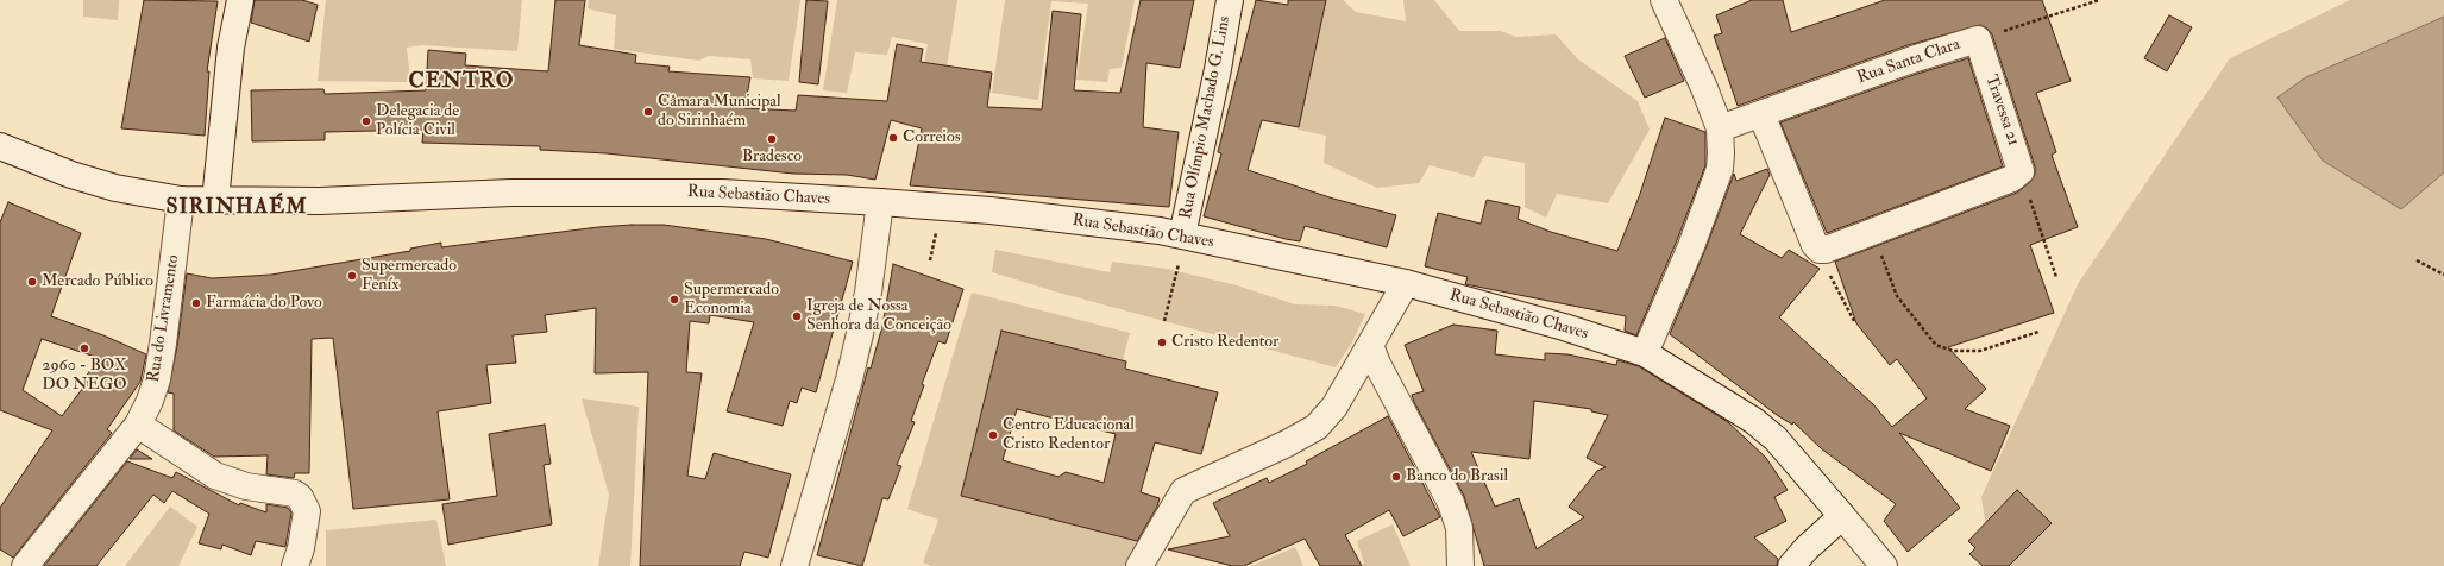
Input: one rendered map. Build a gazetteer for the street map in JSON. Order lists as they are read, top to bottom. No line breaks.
{"streets":{"street":["Rua Santa Clara","Travessa 21","Rua Olímpio Machado G. Lins","Rua Sebastião Chaves","Rua do Livramento"]},"crossings":[["Rua Santa Clara","Travessa 21"],["Rua Olímpio Machado G. Lins","Rua Sebastião Chaves"],["Rua Sebastião Chaves","Rua do Livramento"]],"districts":["CENTRO","SIRINHAÉM"],"places":["Câmara Municipal do Sirinhaém","Delegacia de Polícia Civil","Correios","Bradesco","Supermercado Feníx","Mercado Público","Supermercado Economia","Farmácia do Povo","Igreja de Nossa Senhora da Conceição","Cristo Redentor","2960 - BOX DO NEGO","Centro Educacional Cristo Redentor","Banco do Brasil"]}
